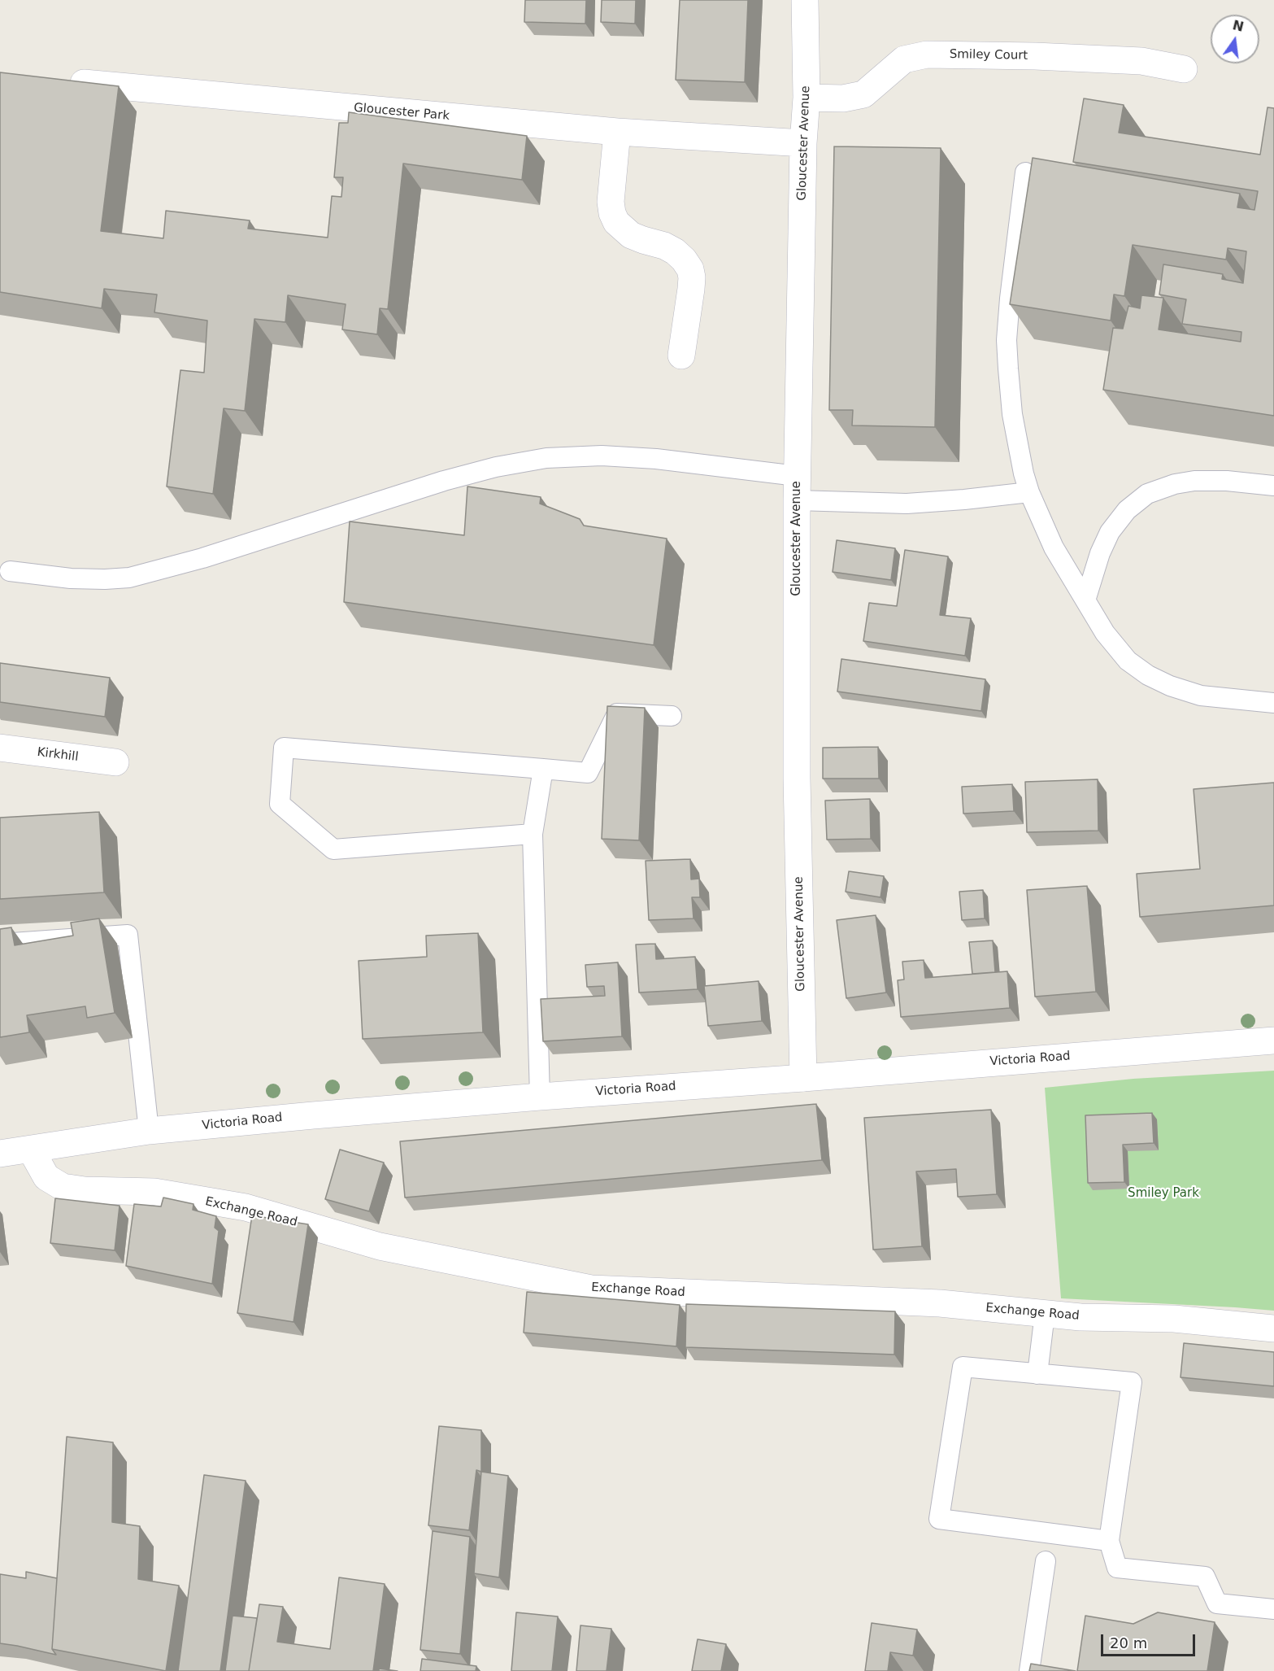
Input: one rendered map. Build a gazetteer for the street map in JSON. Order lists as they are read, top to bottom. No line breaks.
{"streets":{"street":["Smiley Court","Gloucester Park","Gloucester Avenue","Kirkhill","Victoria Road","Exchange Road"]},"crossings":[["Smiley Court","Gloucester Avenue"],["Gloucester Park","Gloucester Avenue"],["Gloucester Avenue","Victoria Road"],["Victoria Road","Exchange Road"]],"parks":["Smiley Park"],"scale_bar":"20 m","north":"top"}
